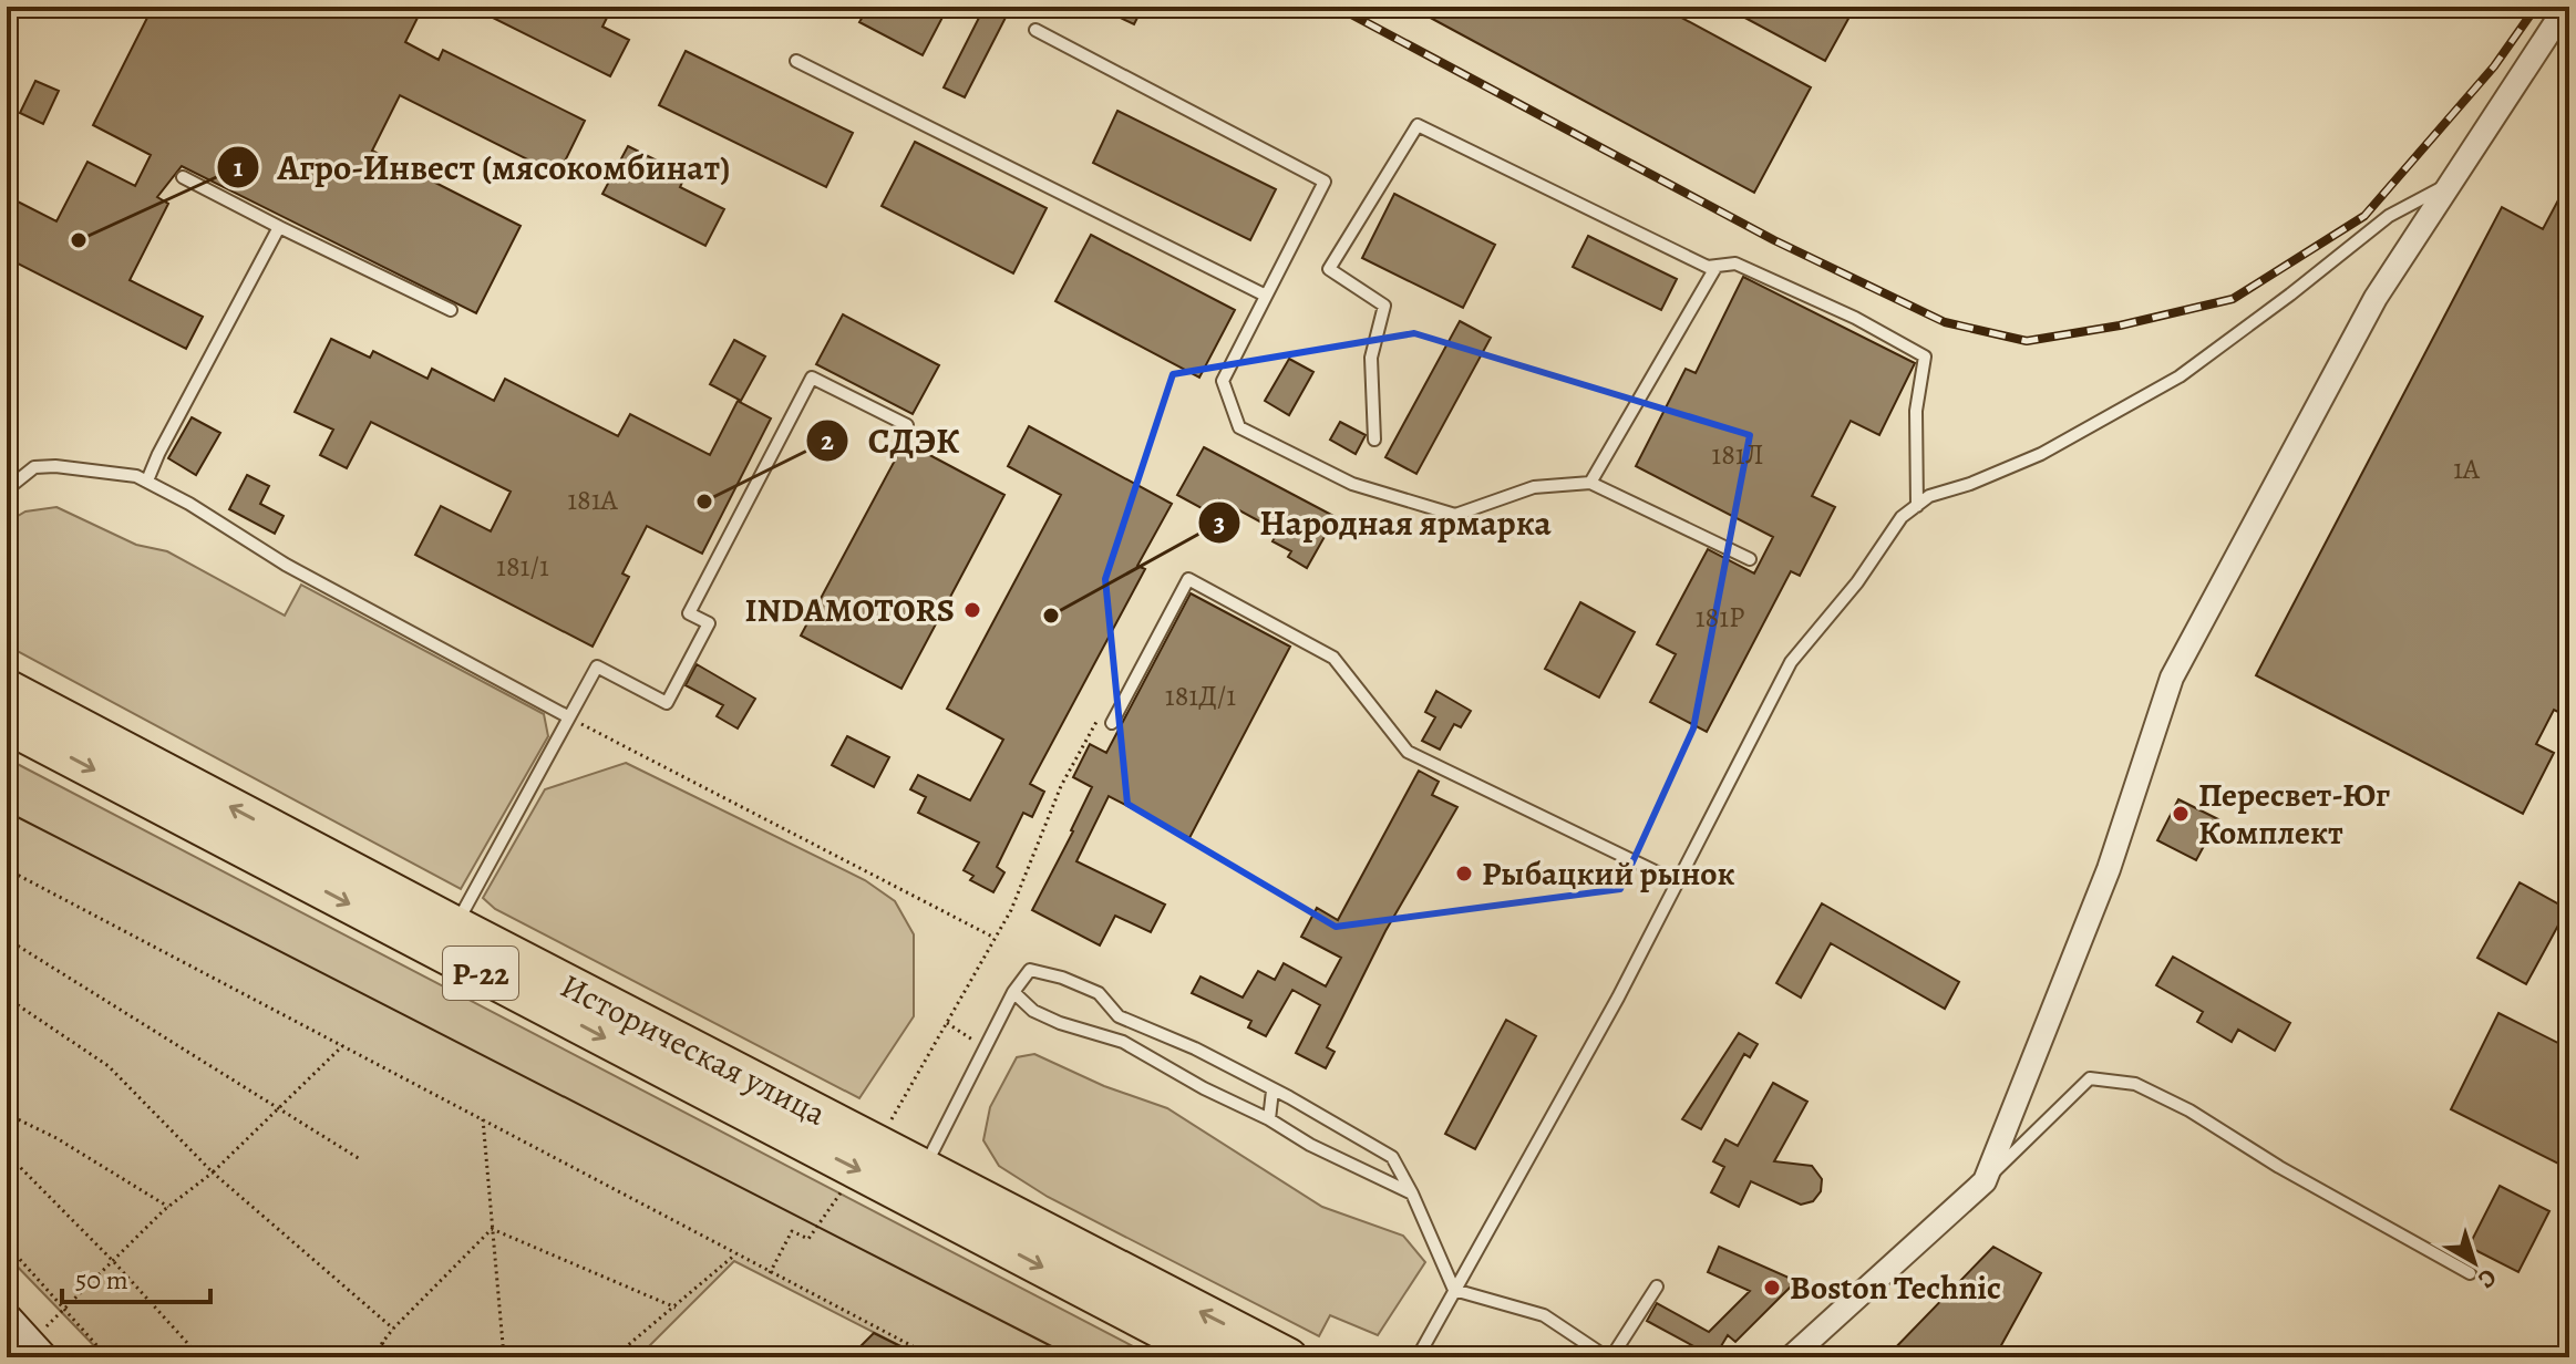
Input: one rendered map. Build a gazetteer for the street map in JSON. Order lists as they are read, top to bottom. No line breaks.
{"streets":{"highway":["Р-22","Историческая улица"]},"places":["Агро-Инвест (мясокомбинат)","СДЭК","INDAMOTORS","Народная ярмарка","Пересвет-Юг Комплект","Рыбацкий рынок","Boston Technic"],"house_numbers":["181Л","1А","181А","181/1","181Р","181Д/1"],"scale_bar":"50 m","north":"bottom right"}
